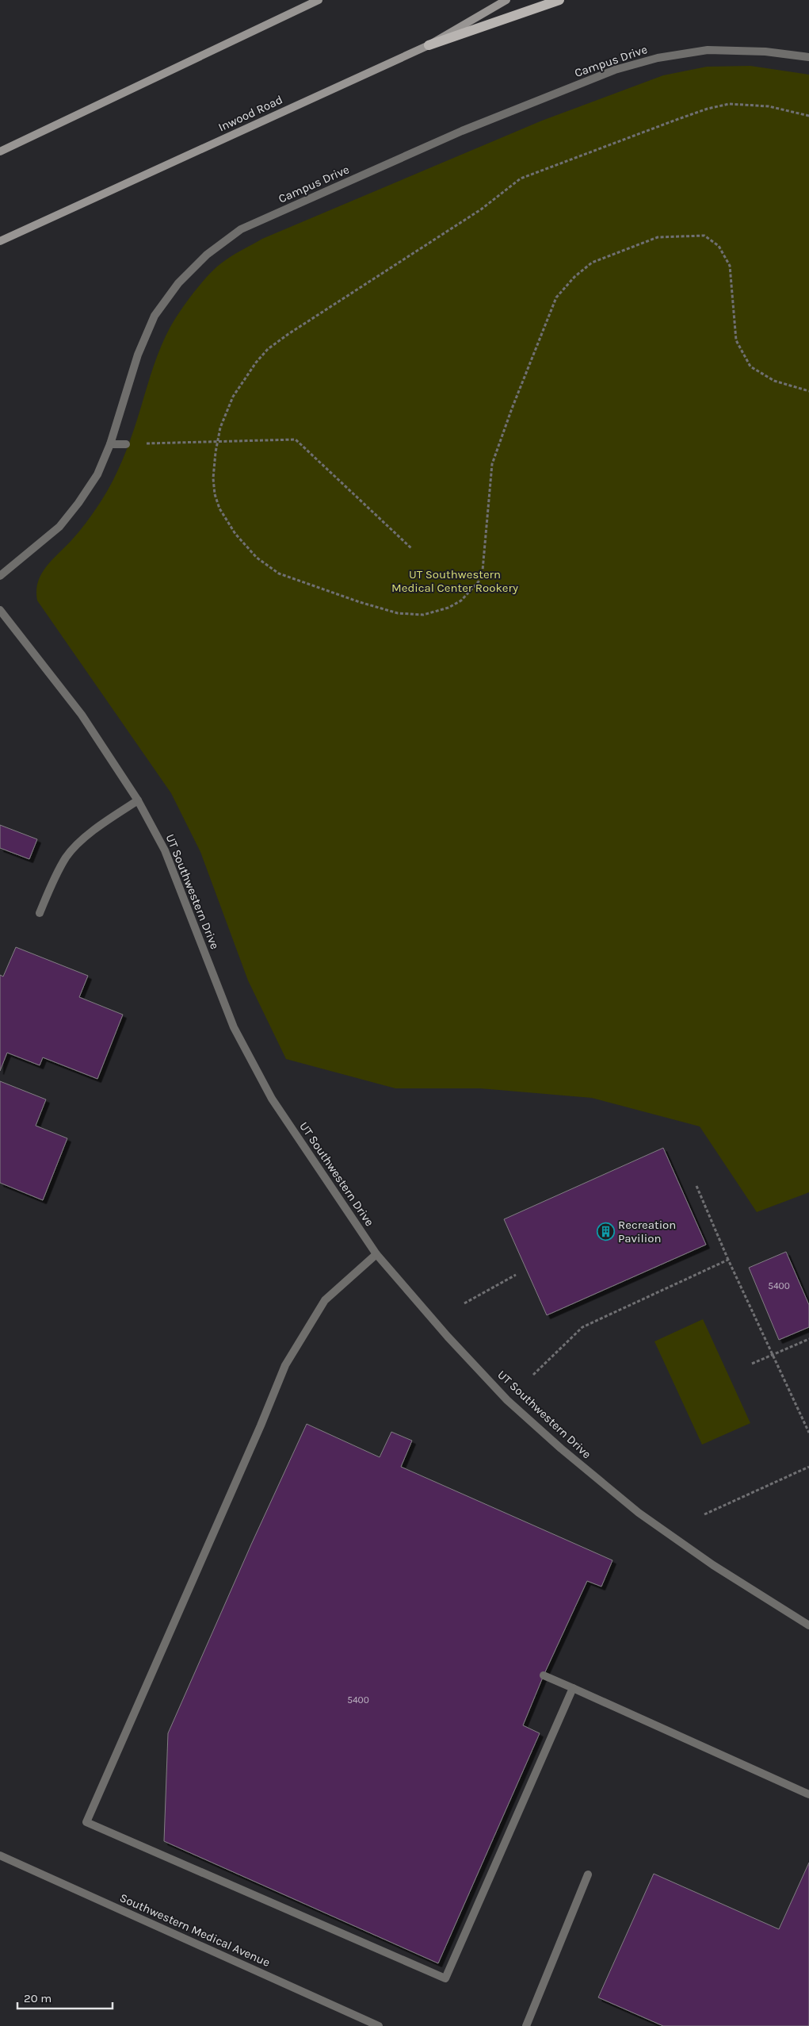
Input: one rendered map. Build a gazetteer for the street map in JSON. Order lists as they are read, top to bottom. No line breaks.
{"streets":{"main road":["Inwood Road"],"street":["Campus Drive","UT Southwestern Drive","Southwestern Medical Avenue"]},"parks":["UT Southwestern Medical Center Rookery"],"places":{"building":["Recreation Pavilion"]},"house_numbers":["5400","5400"],"scale_bar":"20 m"}
